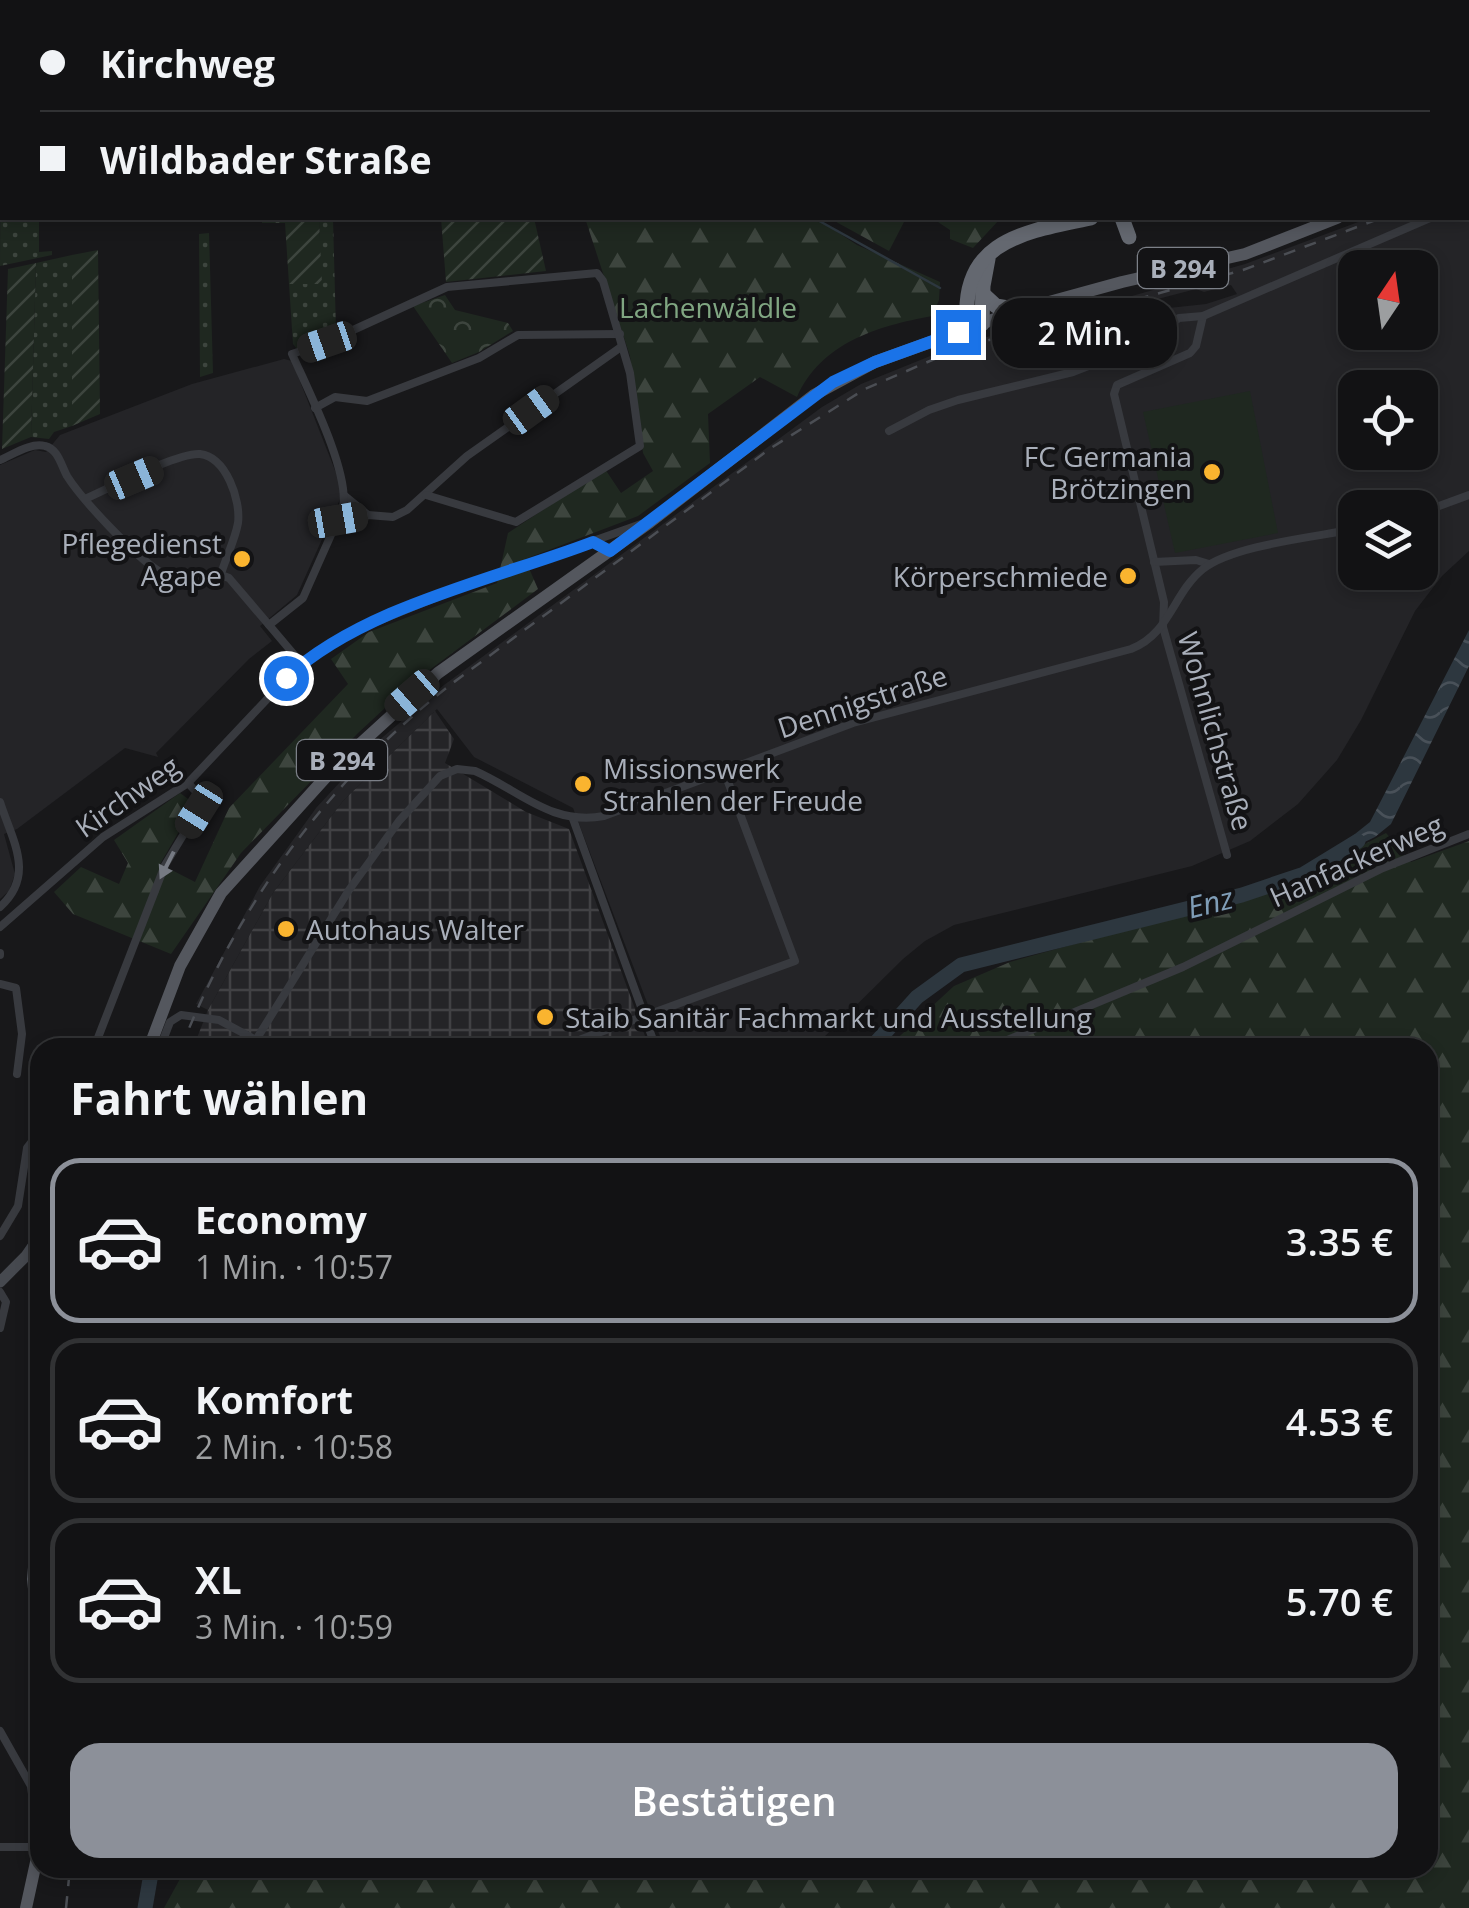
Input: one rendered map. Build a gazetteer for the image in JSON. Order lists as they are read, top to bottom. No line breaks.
{"streets":{"main road":["B 294"],"street":["Dennigstraße","Wohnlichstraße","Kirchweg","Hanfackerweg"]},"crossings":[["B 294","Kirchweg"],["Dennigstraße","Wohnlichstraße"]],"water":["Enz"],"parks":["Lachenwäldle"],"places":["FC Germania Brötzingen","Pflegedienst Agape","Körperschmiede","Missionswerk Strahlen der Freude","Autohaus Walter","Staib Sanitär Fachmarkt und Ausstellung"],"north":"top","page":{"banner":["Kirchweg","Wildbader Straße"],"bubble":"2 Min.","heading":"Fahrt wählen","list":[{"name":"Economy","note":"1 Min. · 10:57","value":"3.35 €"},{"name":"Komfort","note":"2 Min. · 10:58","value":"4.53 €"},{"name":"XL","note":"3 Min. · 10:59","value":"5.70 €"}],"buttons":"Bestätigen"}}
